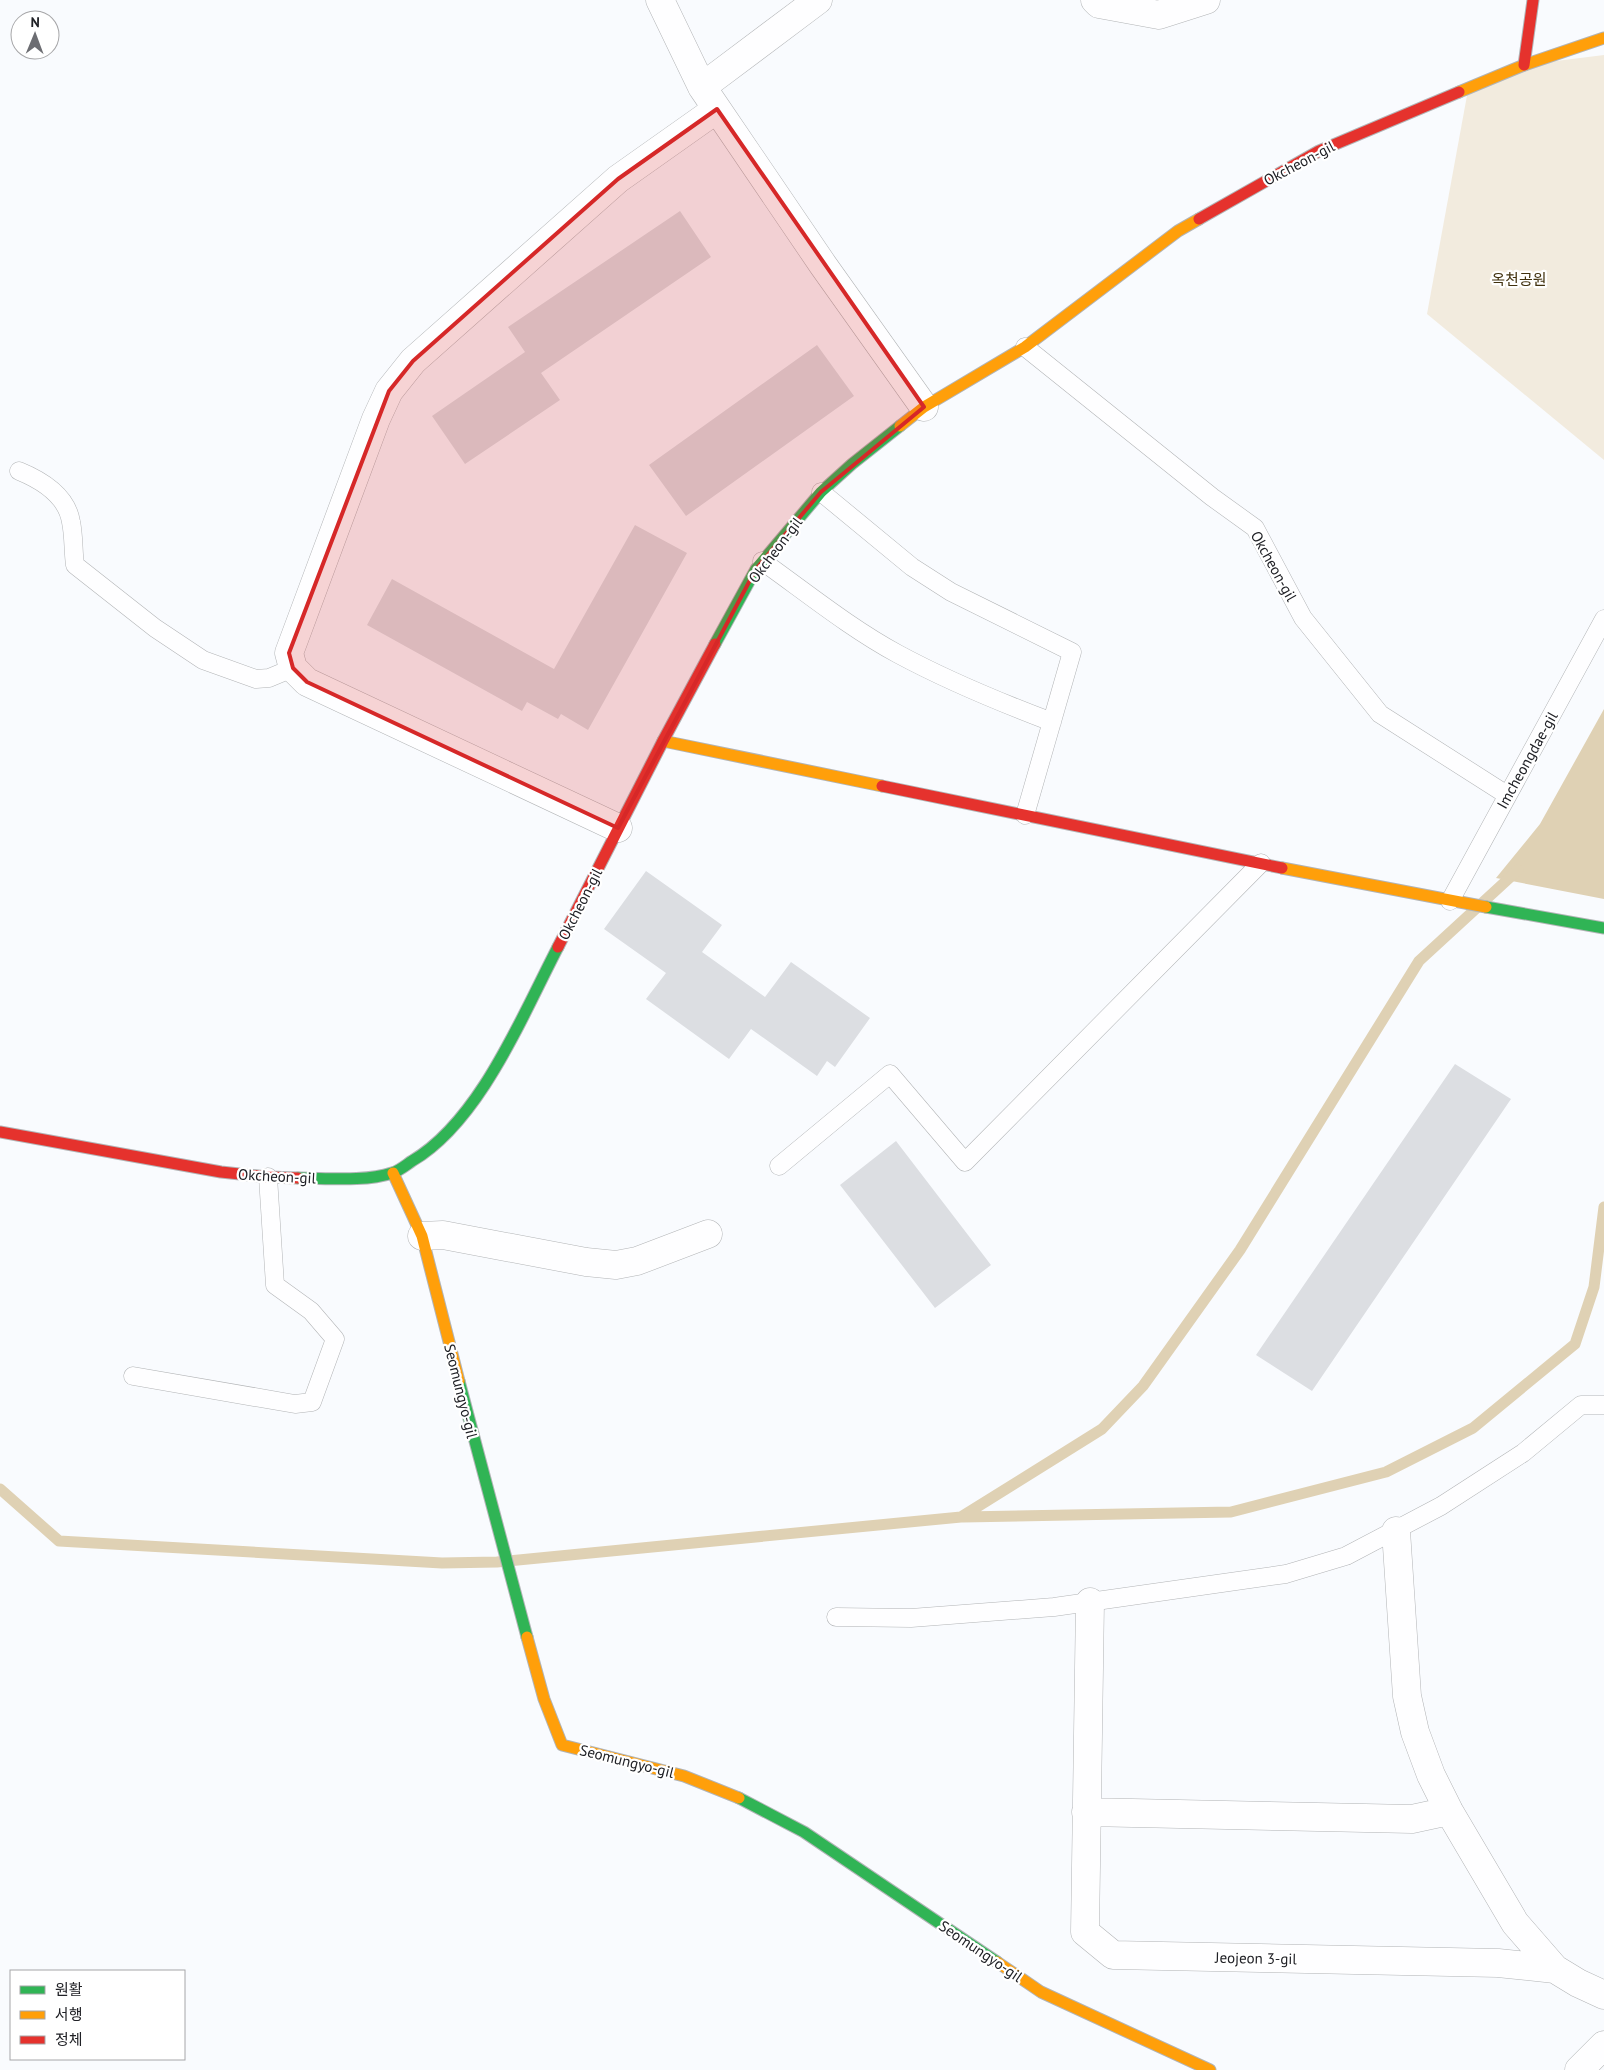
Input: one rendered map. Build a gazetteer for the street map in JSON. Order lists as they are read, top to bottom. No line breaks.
{"streets":{"street":["Okcheon-gil","Seomungyo-gil","Jeojeon 3-gil"],"lane":["Imcheongdae-gil"]},"crossings":[["Okcheon-gil","Imcheongdae-gil"],["Okcheon-gil","Seomungyo-gil"]],"parks":["옥천공원"],"legend":["원활","서행","정체"],"north":"top"}
